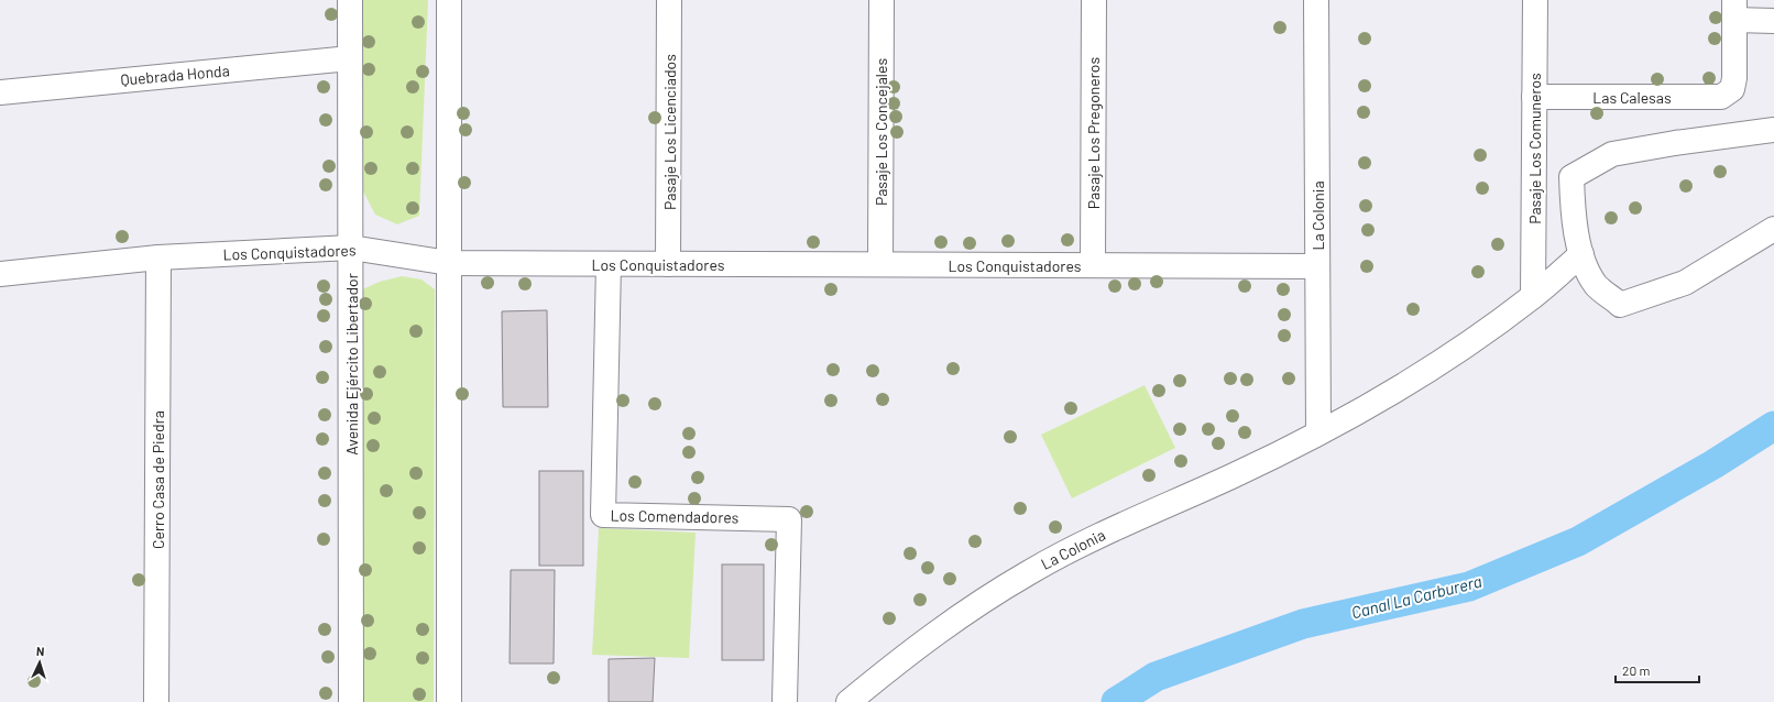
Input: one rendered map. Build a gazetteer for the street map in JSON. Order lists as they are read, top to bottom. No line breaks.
{"streets":{"street":["Quebrada Honda","Las Calesas","Pasaje Los Licenciados","Pasaje Los Concejales","Pasaje Los Pregoneros","Pasaje Los Comuneros","La Colonia","Los Conquistadores","Avenida Ejército Libertador","Cerro Casa de Piedra","Los Comendadores"]},"crossings":[["Quebrada Honda","Avenida Ejército Libertador"],["Las Calesas","Pasaje Los Comuneros"],["Pasaje Los Licenciados","Los Conquistadores"],["Pasaje Los Concejales","Los Conquistadores"],["Pasaje Los Pregoneros","Los Conquistadores"],["Pasaje Los Comuneros","La Colonia"],["La Colonia","Los Conquistadores"],["Los Conquistadores","Avenida Ejército Libertador"],["Los Conquistadores","Cerro Casa de Piedra"],["Los Conquistadores","Los Comendadores"]],"water":["Canal La Carburera"],"scale_bar":"20 m","north":"top"}
